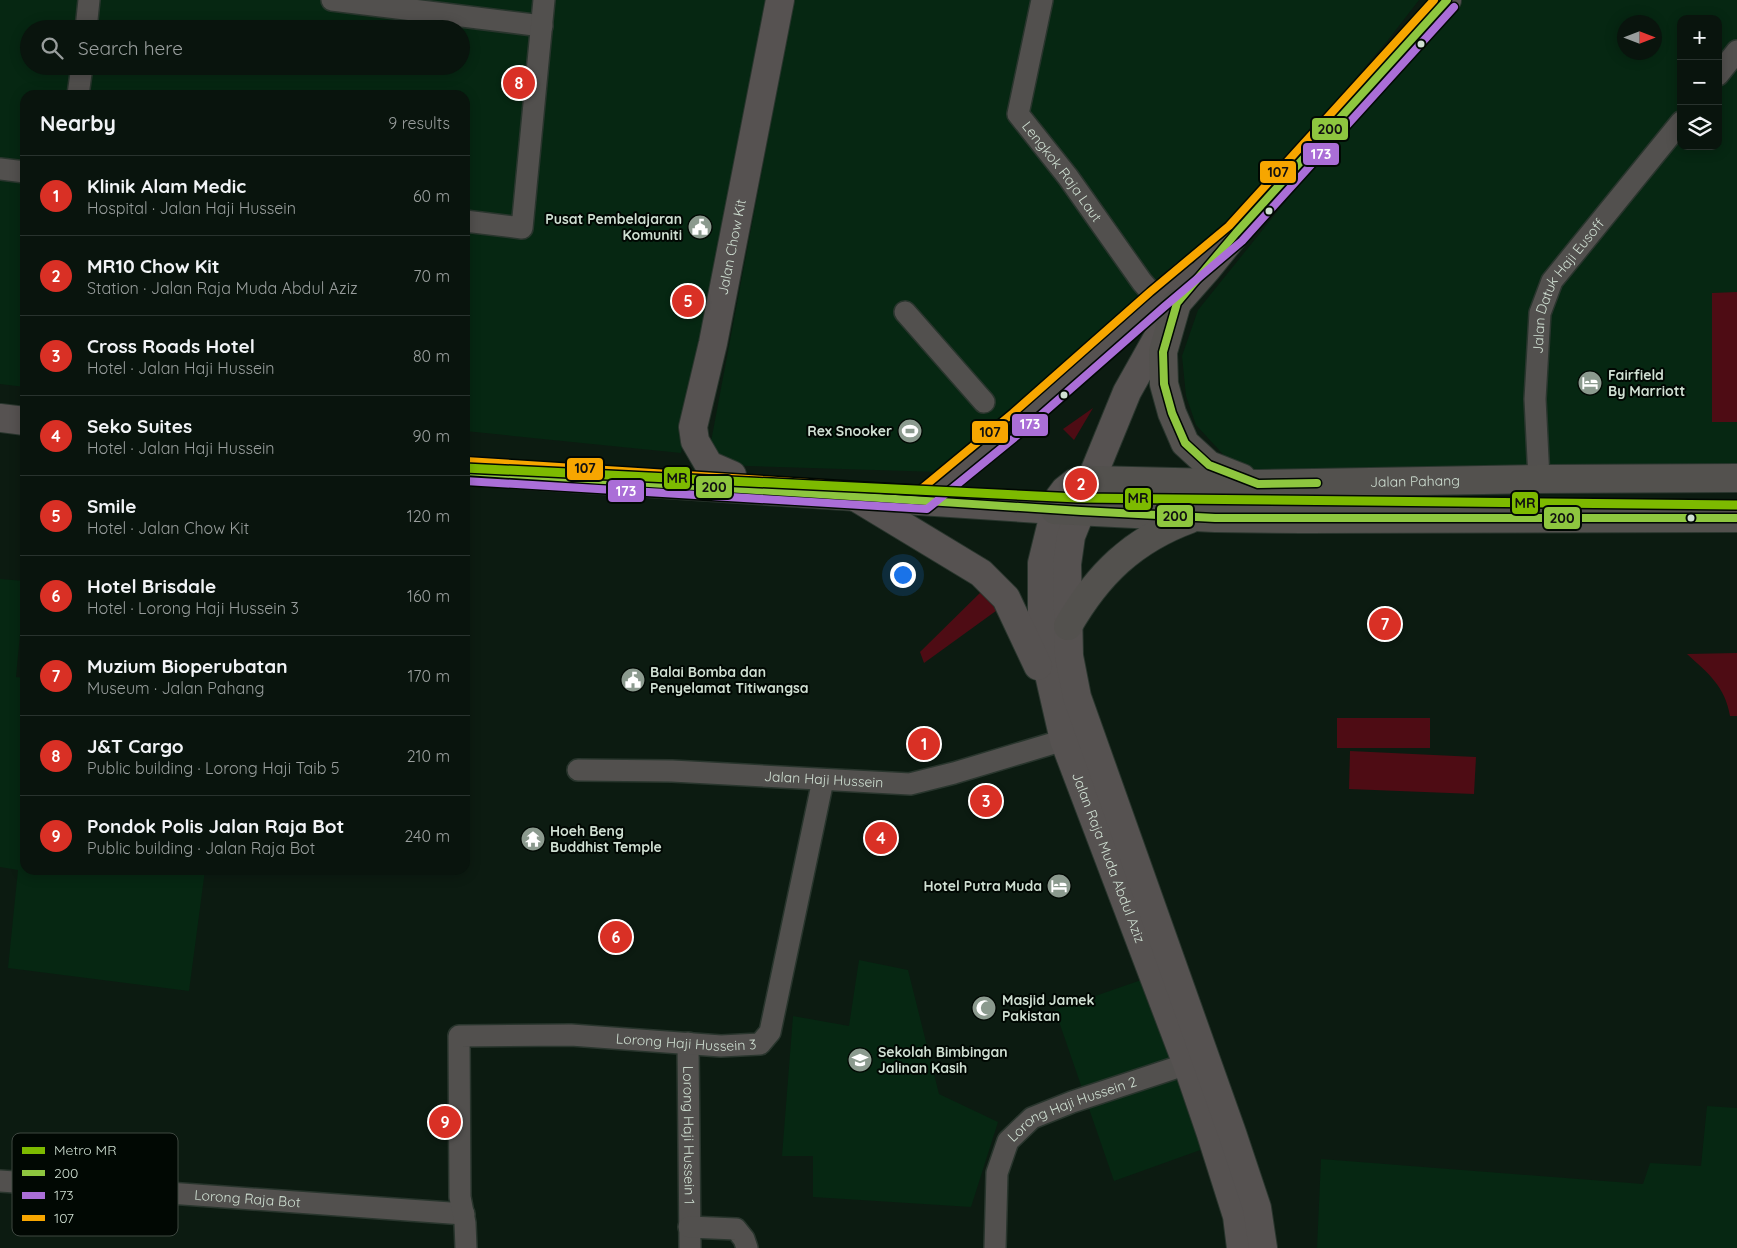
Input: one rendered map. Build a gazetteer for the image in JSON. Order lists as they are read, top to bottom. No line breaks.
{"streets":{"main road":["Jalan Chow Kit","Jalan Pahang","Jalan Raja Muda Abdul Aziz"],"street":["Lengkok Raja Laut","Jalan Datuk Haji Eusoff","Jalan Haji Hussein","Lorong Haji Hussein 3","Lorong Haji Hussein 2","Lorong Haji Hussein 1","Lorong Raja Bot"]},"crossings":[["Jalan Datuk Haji Eusoff","Jalan Pahang"],["Jalan Haji Hussein","Jalan Raja Muda Abdul Aziz"],["Jalan Haji Hussein","Lorong Haji Hussein 3"],["Jalan Raja Muda Abdul Aziz","Lorong Haji Hussein 2"],["Lorong Haji Hussein 3","Lorong Haji Hussein 1"],["Lorong Haji Hussein 3","Lorong Raja Bot"]],"places":{"public building":["Pusat Pembelajaran Komuniti","Balai Bomba dan Penyelamat Titiwangsa"],"hotel":["Fairfield By Marriott","Hotel Putra Muda"],"sports":["Rex Snooker"],"temple":["Hoeh Beng Buddhist Temple"],"mosque":["Masjid Jamek Pakistan"],"school or university":["Sekolah Bimbingan Jalinan Kasih"]},"lines":["transit line 200","transit line 107","transit line 173","metro line MR"],"legend":["Metro MR","200","173","107"],"north":"right","page":{"map_buttons":["+","−"],"search":"Search here","pins":["8","5","2","7","1","3","4","6","9"],"heading":["Nearby","9 results"],"list":[{"mark":"1","name":"Klinik Alam Medic","note":"Hospital · Jalan Haji Hussein","value":"60 m"},{"mark":"2","name":"MR10 Chow Kit","note":"Station · Jalan Raja Muda Abdul Aziz","value":"70 m"},{"mark":"3","name":"Cross Roads Hotel","note":"Hotel · Jalan Haji Hussein","value":"80 m"},{"mark":"4","name":"Seko Suites","note":"Hotel · Jalan Haji Hussein","value":"90 m"},{"mark":"5","name":"Smile","note":"Hotel · Jalan Chow Kit","value":"120 m"},{"mark":"6","name":"Hotel Brisdale","note":"Hotel · Lorong Haji Hussein 3","value":"160 m"},{"mark":"7","name":"Muzium Bioperubatan","note":"Museum · Jalan Pahang","value":"170 m"},{"mark":"8","name":"J&T Cargo","note":"Public building · Lorong Haji Taib 5","value":"210 m"},{"mark":"9","name":"Pondok Polis Jalan Raja Bot","note":"Public building · Jalan Raja Bot","value":"240 m"}]}}
